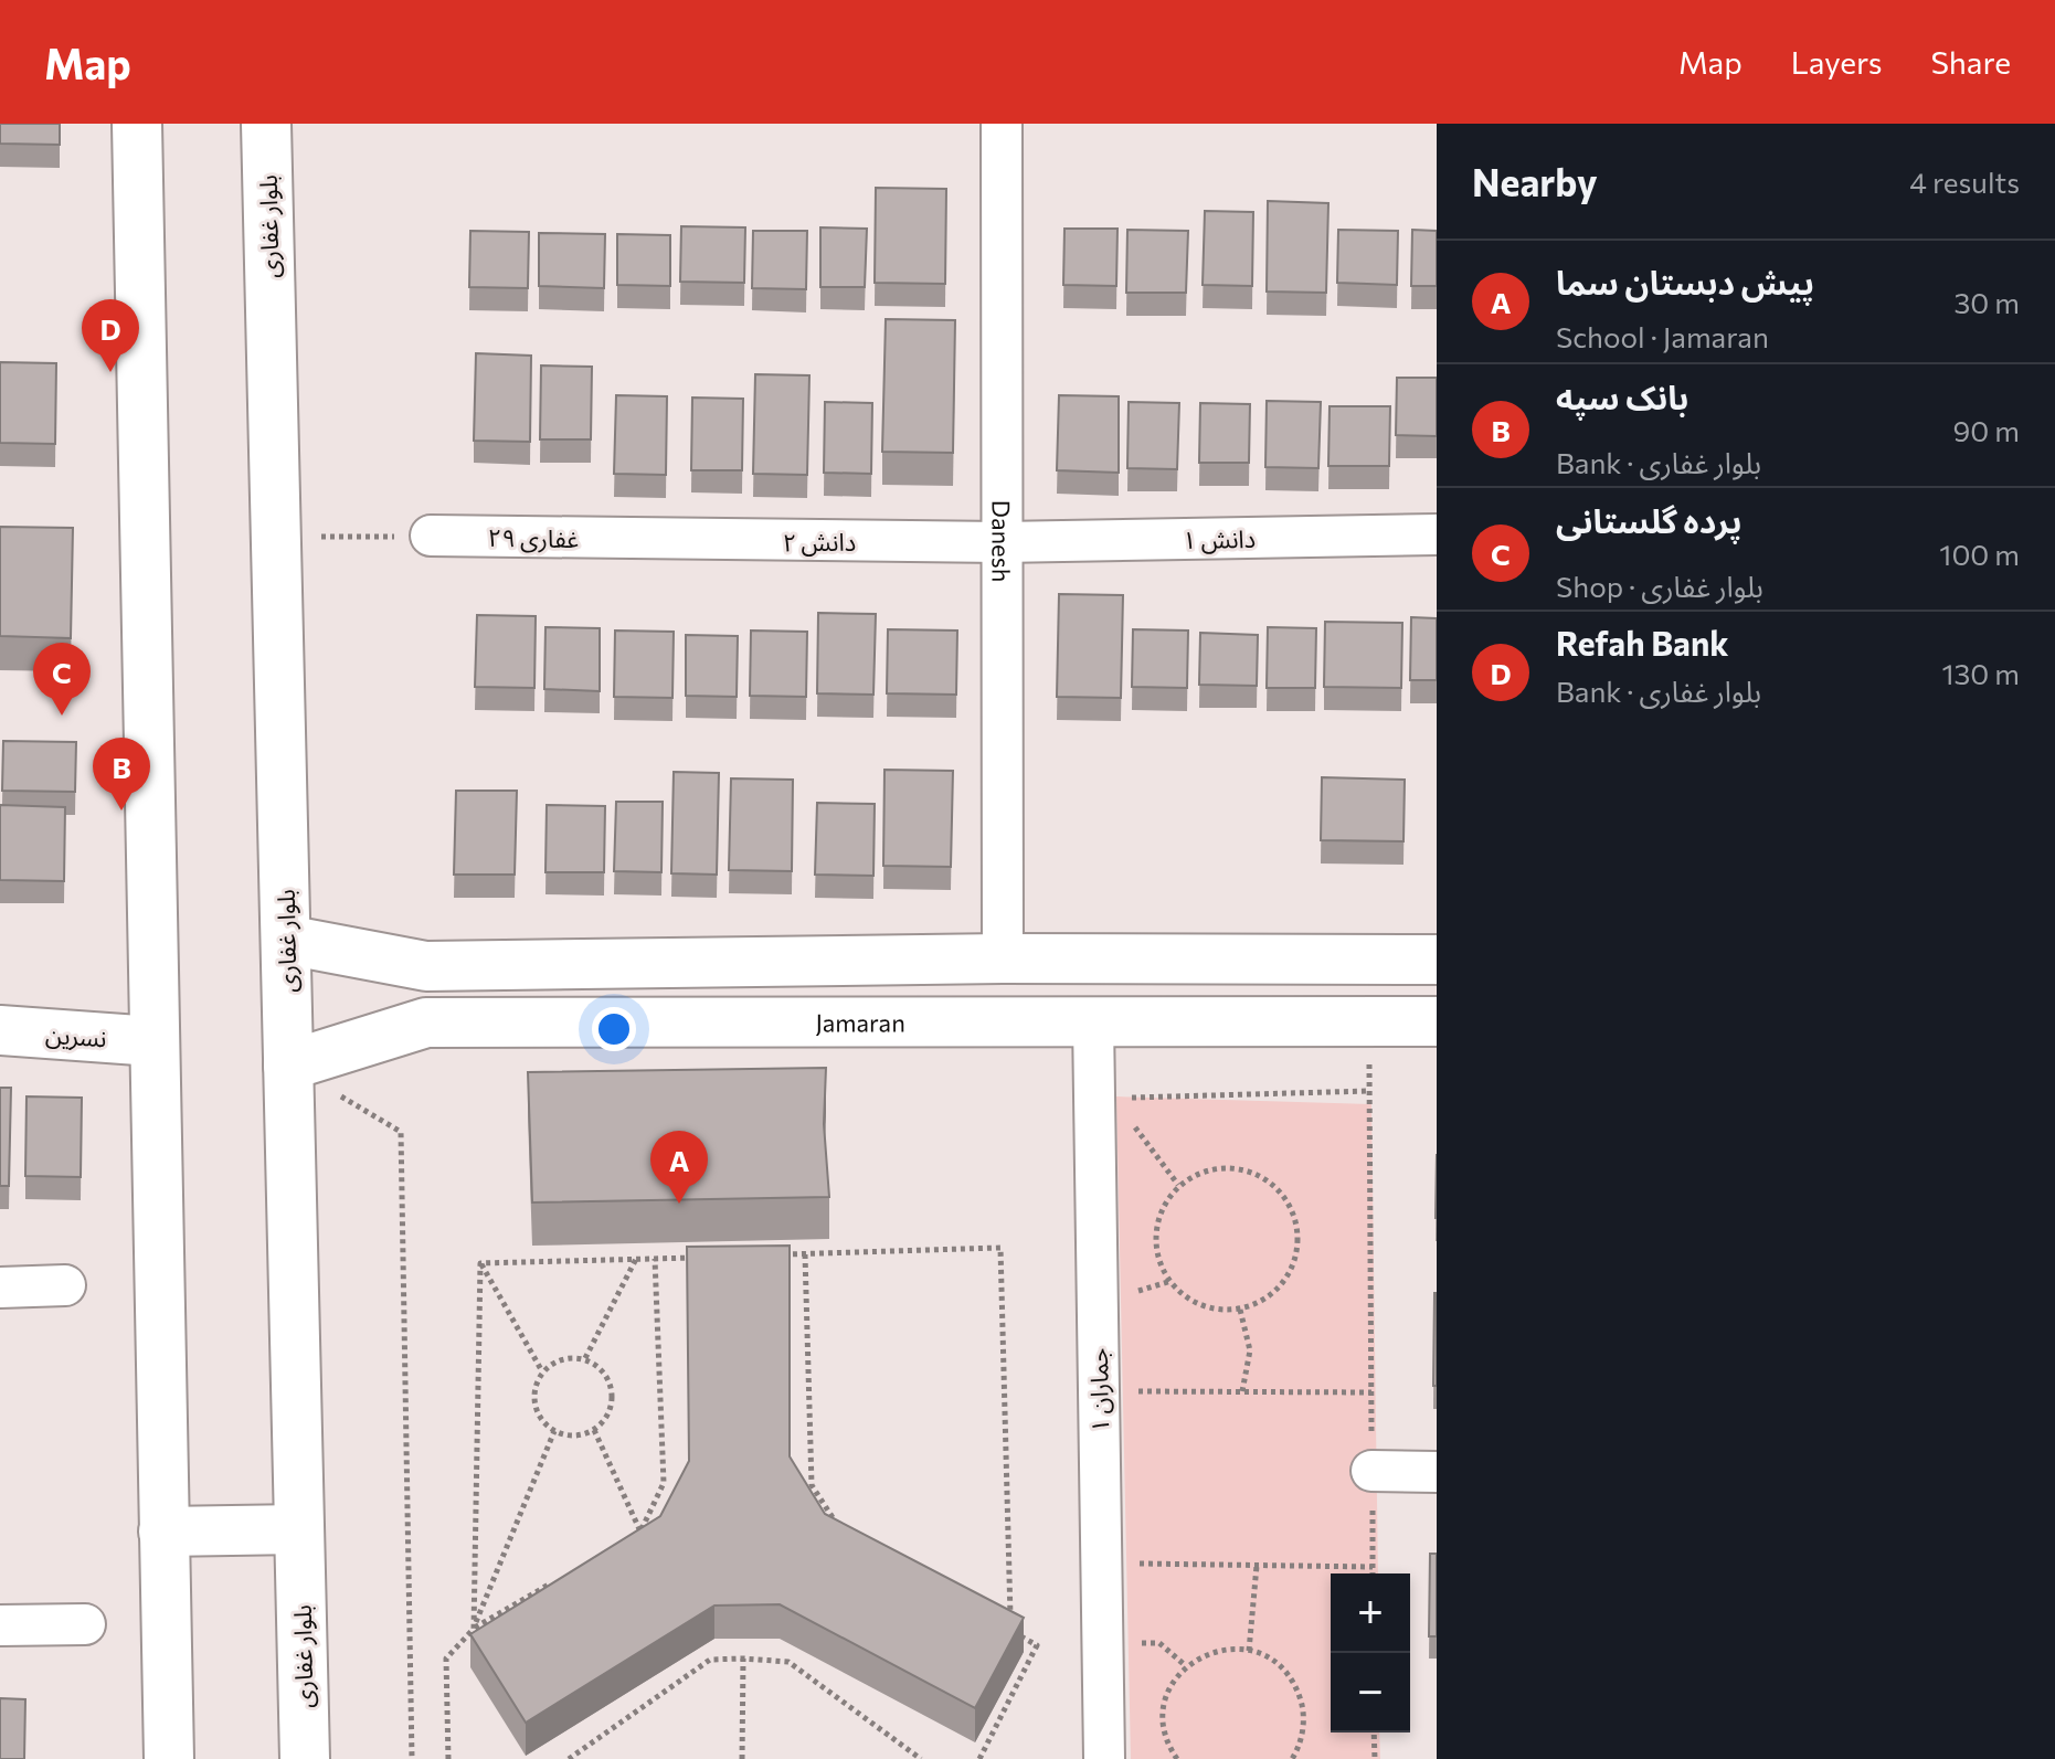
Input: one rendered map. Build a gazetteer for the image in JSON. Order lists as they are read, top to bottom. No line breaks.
{"streets":{"main road":["بلوار غفاری","Jamaran","نسرین"],"street":["غفاری ۲۹","دانش ۱","دانش ۲","Danesh","جماران ۱"]},"crossings":[["بلوار غفاری","Jamaran"],["غفاری ۲۹","دانش ۲"],["دانش ۱","دانش ۲"],["دانش ۱","Danesh"],["دانش ۲","Danesh"],["Jamaran","جماران ۱"]],"page":{"header":"Map","nav":["Map","Layers","Share"],"heading":["Nearby","4 results"],"list":[{"mark":"A","name":"پیش دبستان سما","note":"School · Jamaran","value":"30 m"},{"mark":"B","name":"بانک سپه","note":"Bank · بلوار غفاری","value":"90 m"},{"mark":"C","name":"پرده گلستانی","note":"Shop · بلوار غفاری","value":"100 m"},{"mark":"D","name":"Refah Bank","note":"Bank · بلوار غفاری","value":"130 m"}],"pins":["D","C","B","A"],"map_buttons":["+","−"]}}
